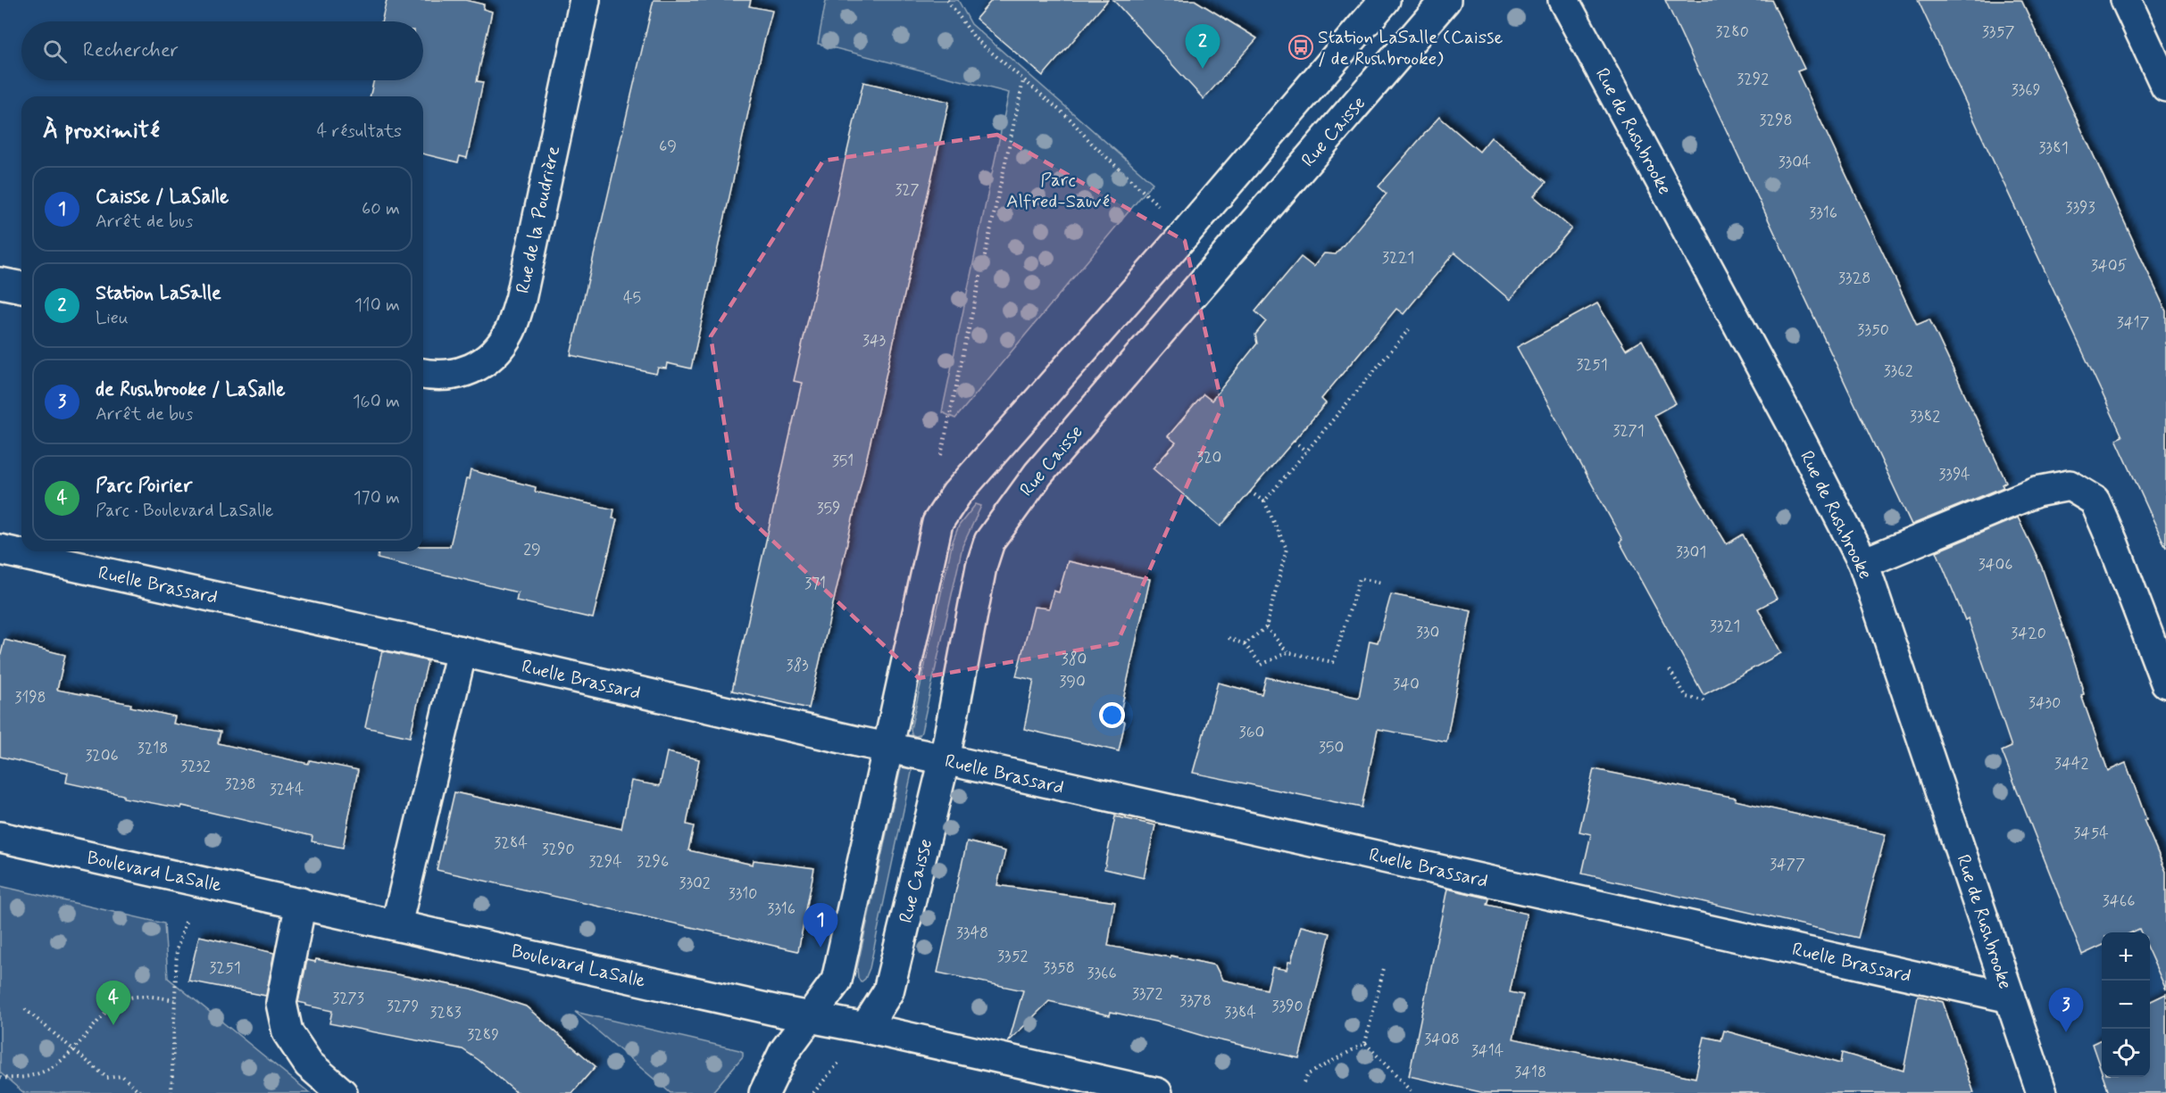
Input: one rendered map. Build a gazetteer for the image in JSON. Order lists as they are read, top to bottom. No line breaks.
{"streets":{"street":["Rue Caisse","Rue de Rushbrooke","Rue de la Poudrière","Ruelle Brassard","Boulevard LaSalle"]},"crossings":[["Rue Caisse","Ruelle Brassard"],["Rue Caisse","Boulevard LaSalle"],["Rue de Rushbrooke","Ruelle Brassard"]],"parks":["Parc Alfred-Sauvé"],"places":{"bus stop":["Station LaSalle (Caisse / de Rushbrooke)"]},"house_numbers":["3280","3357","3292","3369","3298","69","3381","3304","327","3393","3316","3221","3405","3328","45","3417","3350","343","3251","3362","3382","3271","320","351","3394","359","29","3301","3406","371","3321","330","3420","380","383","390","340","3198","3430","360","350","3218","3206","3442","3232","3238","3244","3454","3284","3290","3294","3296","3477","3302","3310","3466","3316","3348","3352","3251","3358","3366","3372","3273","3378","3279","3390","3283","3384","3289","3408","3414","3418"],"page":{"search":"Rechercher","pins":["2","1","4","3"],"heading":["À proximité","4 résultats"],"list":[{"mark":"1","name":"Caisse / LaSalle","note":"Arrêt de bus","value":"60 m"},{"mark":"2","name":"Station LaSalle","note":"Lieu","value":"110 m"},{"mark":"3","name":"de Rushbrooke / LaSalle","note":"Arrêt de bus","value":"160 m"},{"mark":"4","name":"Parc Poirier","note":"Parc · Boulevard LaSalle","value":"170 m"}],"map_buttons":["+","−"]}}
